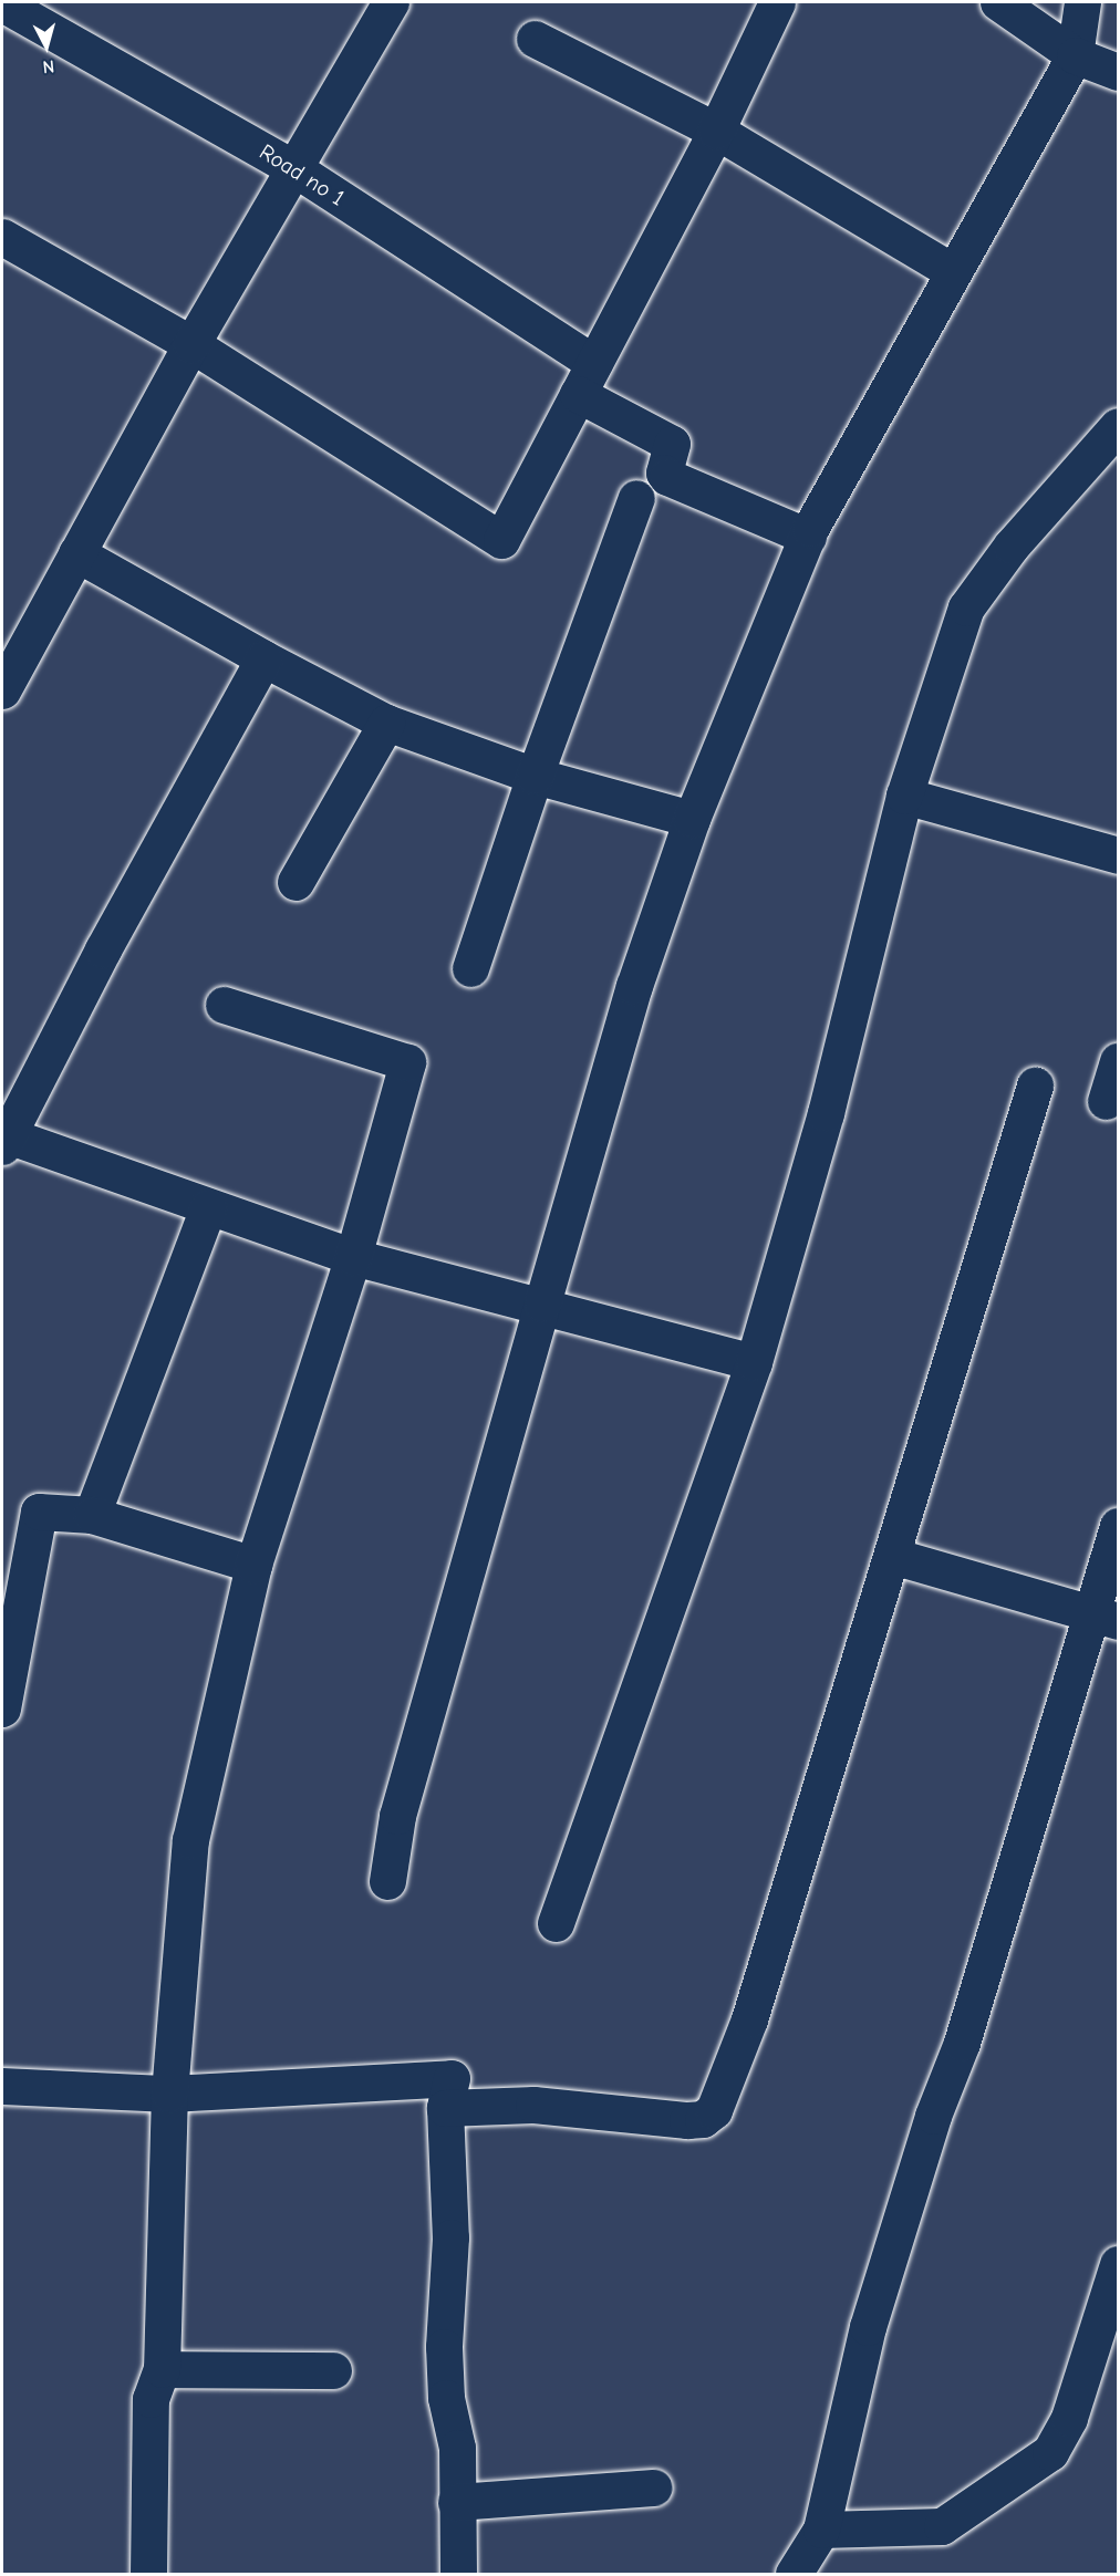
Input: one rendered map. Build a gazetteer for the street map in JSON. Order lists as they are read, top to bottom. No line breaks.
{"streets":{"street":["Road no 1"]},"north":"bottom"}
